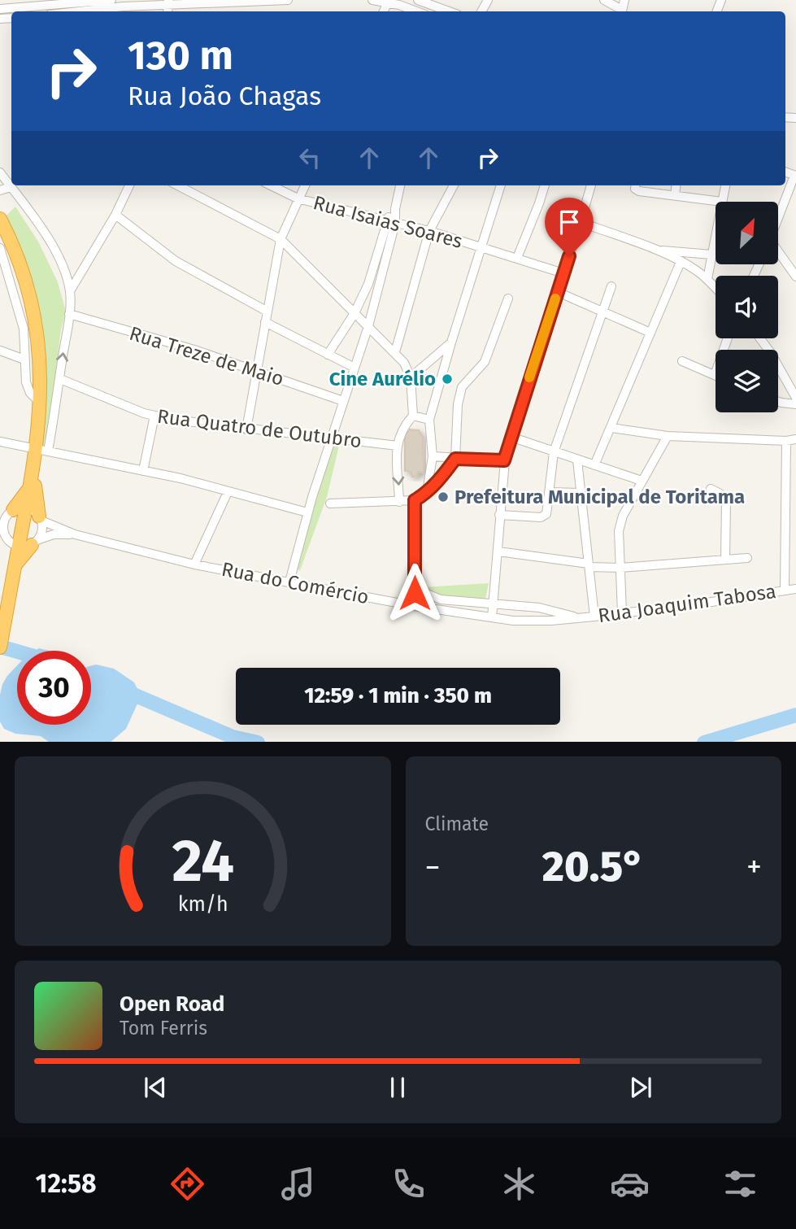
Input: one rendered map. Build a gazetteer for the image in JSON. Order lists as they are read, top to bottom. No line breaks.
{"streets":{"street":["Rua Isaias Soares","Rua Treze de Maio","Rua Quatro de Outubro","Rua do Comércio","Rua Joaquim Tabosa"]},"crossings":[["Rua do Comércio","Rua Joaquim Tabosa"]],"places":["Cine Aurélio","Prefeitura Municipal de Toritama"],"north":"top right","page":{"turn":["130 m","Rua João Chagas"],"limit":"30","trip":"12:59 · 1 min · 350 m","tile":"Climate","heat":["−","20.5°","+"],"song":["Open Road","Tom Ferris"],"tabs":"12:58","gauge":["24","km/h"]}}
